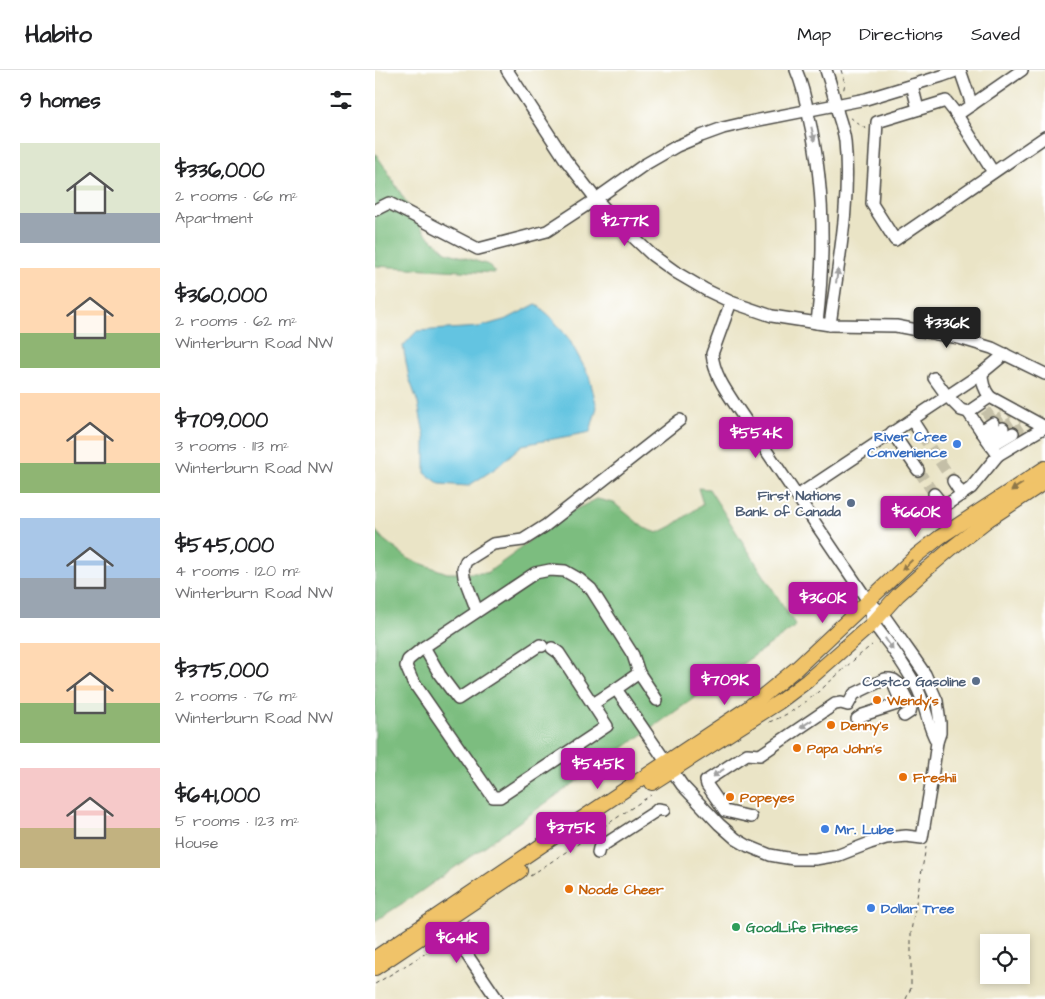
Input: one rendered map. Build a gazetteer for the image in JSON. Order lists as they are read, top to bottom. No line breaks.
{"places":["River Cree Convenience","First Nations Bank of Canada","Costco Gasoline","Wendy's","Denny's","Papa John's","Freshii","Popeyes","Mr. Lube","Noode Cheer","Dollar Tree","GoodLife Fitness"],"page":{"header":"Habito","nav":["Map","Directions","Saved"],"heading":"9 homes","list":[{"name":"$336,000","note":"2 rooms · 66 m² · Apartment"},{"name":"$360,000","note":"2 rooms · 62 m² · Winterburn Road NW"},{"name":"$709,000","note":"3 rooms · 113 m² · Winterburn Road NW"},{"name":"$545,000","note":"4 rooms · 120 m² · Winterburn Road NW"},{"name":"$375,000","note":"2 rooms · 76 m² · Winterburn Road NW"},{"name":"$641,000","note":"5 rooms · 123 m² · House"}],"price":["$277K","$336K","$554K","$660K","$360K","$709K","$545K","$375K","$641K"]}}
